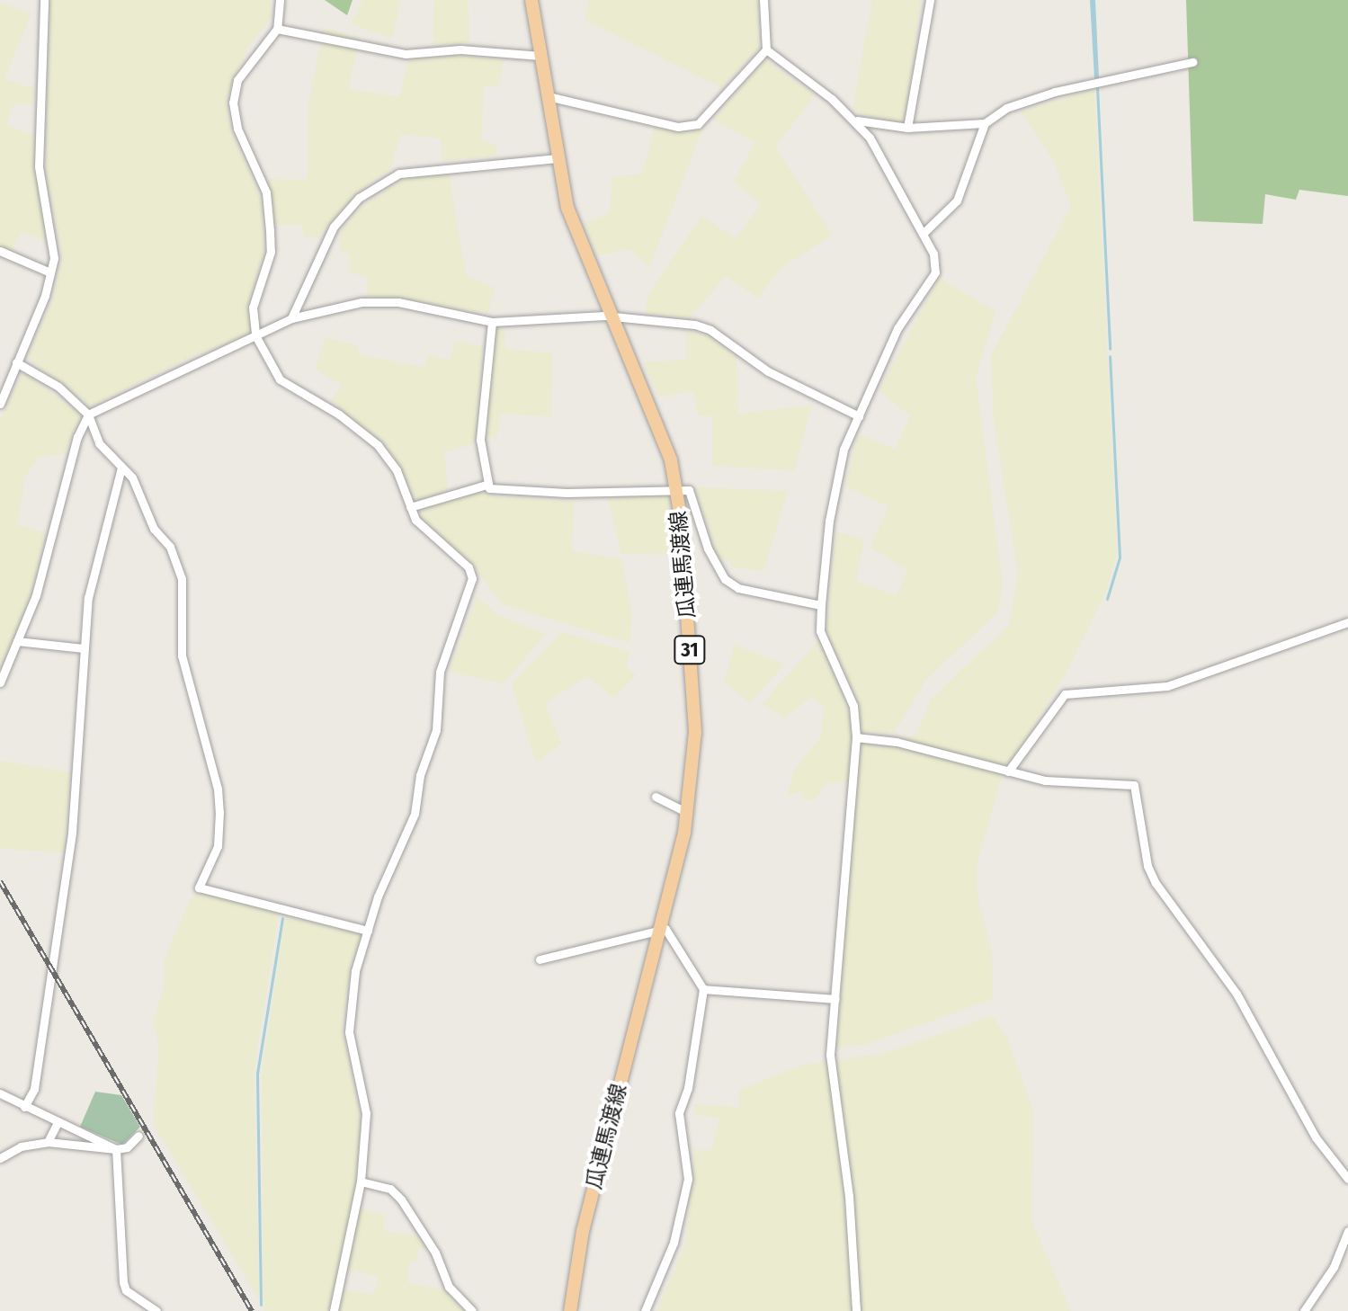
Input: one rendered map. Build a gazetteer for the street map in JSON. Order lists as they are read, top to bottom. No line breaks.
{"streets":{"main road":["瓜連馬渡線","31"]}}
